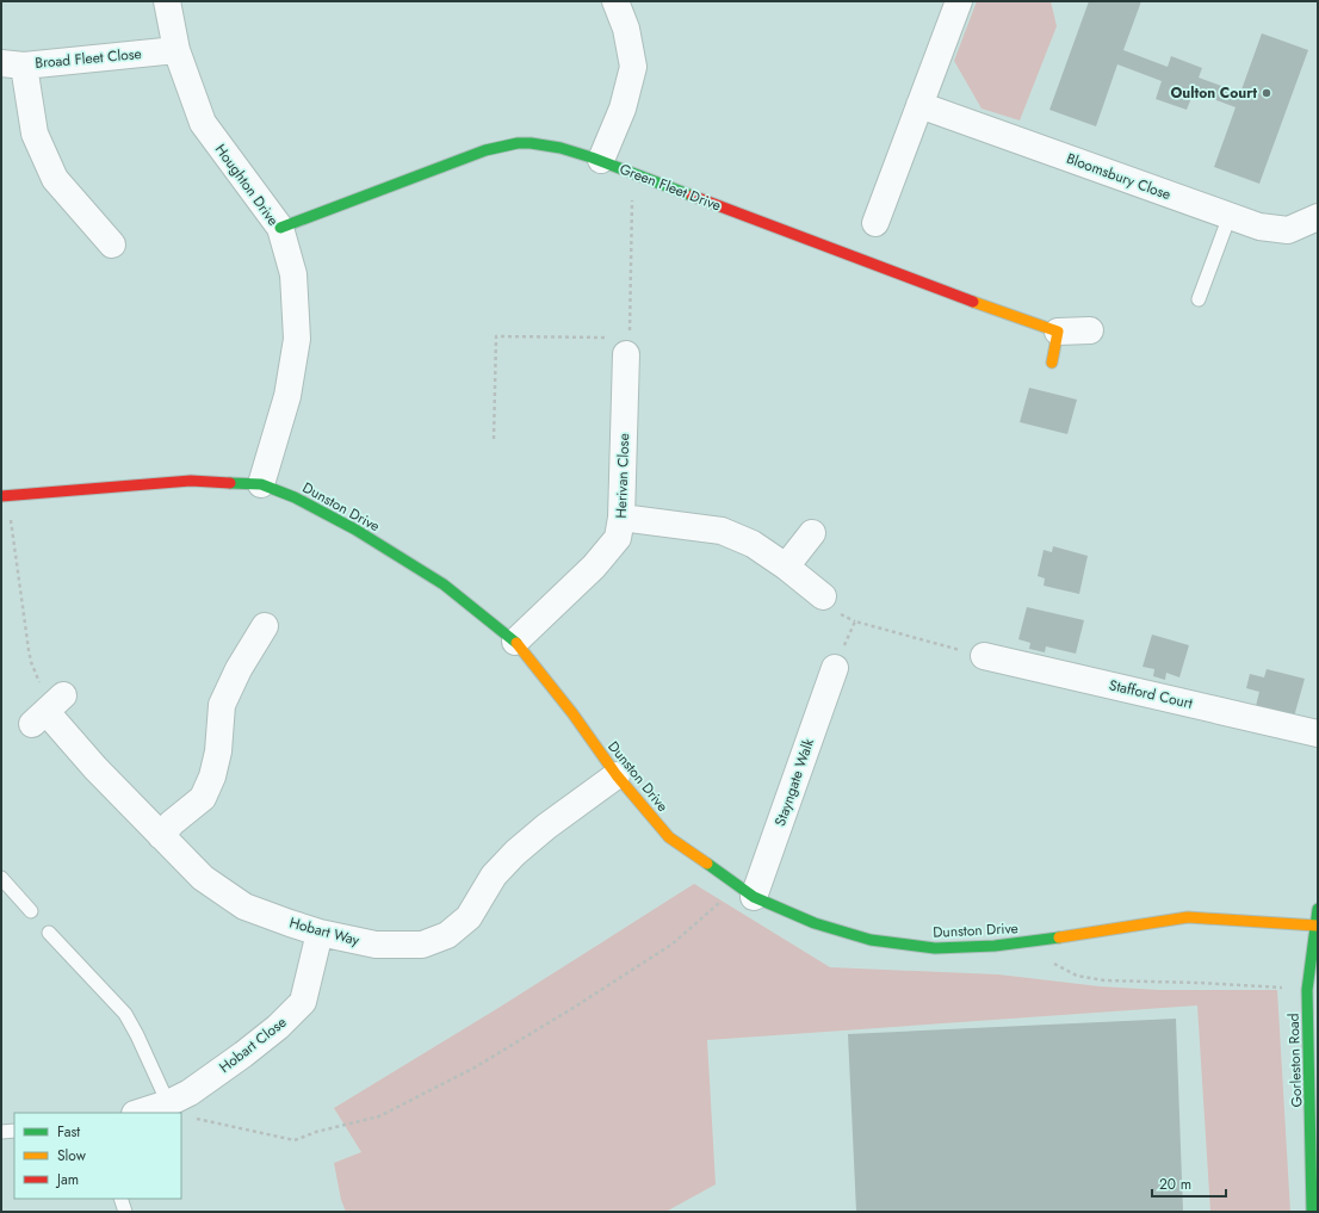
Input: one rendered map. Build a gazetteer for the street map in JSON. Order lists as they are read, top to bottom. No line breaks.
{"streets":{"street":["Broad Fleet Close","Bloomsbury Close","Houghton Drive","Green Fleet Drive","Herivan Close","Dunston Drive","Stafford Court","Stayngate Walk","Hobart Way","Hobart Close","Gorleston Road"]},"crossings":[["Broad Fleet Close","Houghton Drive"],["Houghton Drive","Green Fleet Drive"],["Houghton Drive","Dunston Drive"],["Herivan Close","Dunston Drive"],["Dunston Drive","Stayngate Walk"],["Dunston Drive","Hobart Way"],["Dunston Drive","Gorleston Road"],["Hobart Way","Hobart Close"]],"places":["Oulton Court"],"legend":["Fast","Slow","Jam"],"scale_bar":"20 m"}
